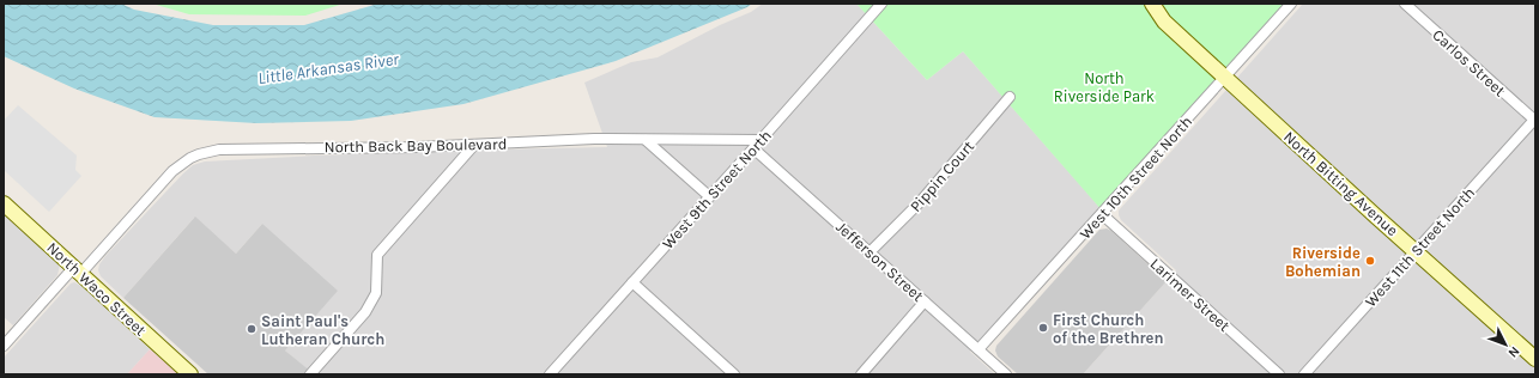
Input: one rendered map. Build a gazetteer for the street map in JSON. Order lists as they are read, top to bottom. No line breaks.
{"streets":{"street":["Carlos Street","North Back Bay Boulevard","Pippin Court","West 10th Street North","North Bitting Avenue","West 9th Street North","West 11th Street North","Jefferson Street","North Waco Street","Larimer Street"]},"crossings":[["Carlos Street","West 11th Street North"],["North Back Bay Boulevard","West 9th Street North"],["North Back Bay Boulevard","North Waco Street"],["Pippin Court","Jefferson Street"],["West 10th Street North","North Bitting Avenue"],["West 10th Street North","Jefferson Street"],["West 10th Street North","Larimer Street"],["North Bitting Avenue","West 11th Street North"],["West 9th Street North","Jefferson Street"]],"water":["Little Arkansas River"],"parks":["North Riverside Park"],"places":["Riverside Bohemian","First Church of the Brethren","Saint Paul's Lutheran Church"],"north":"bottom right"}
